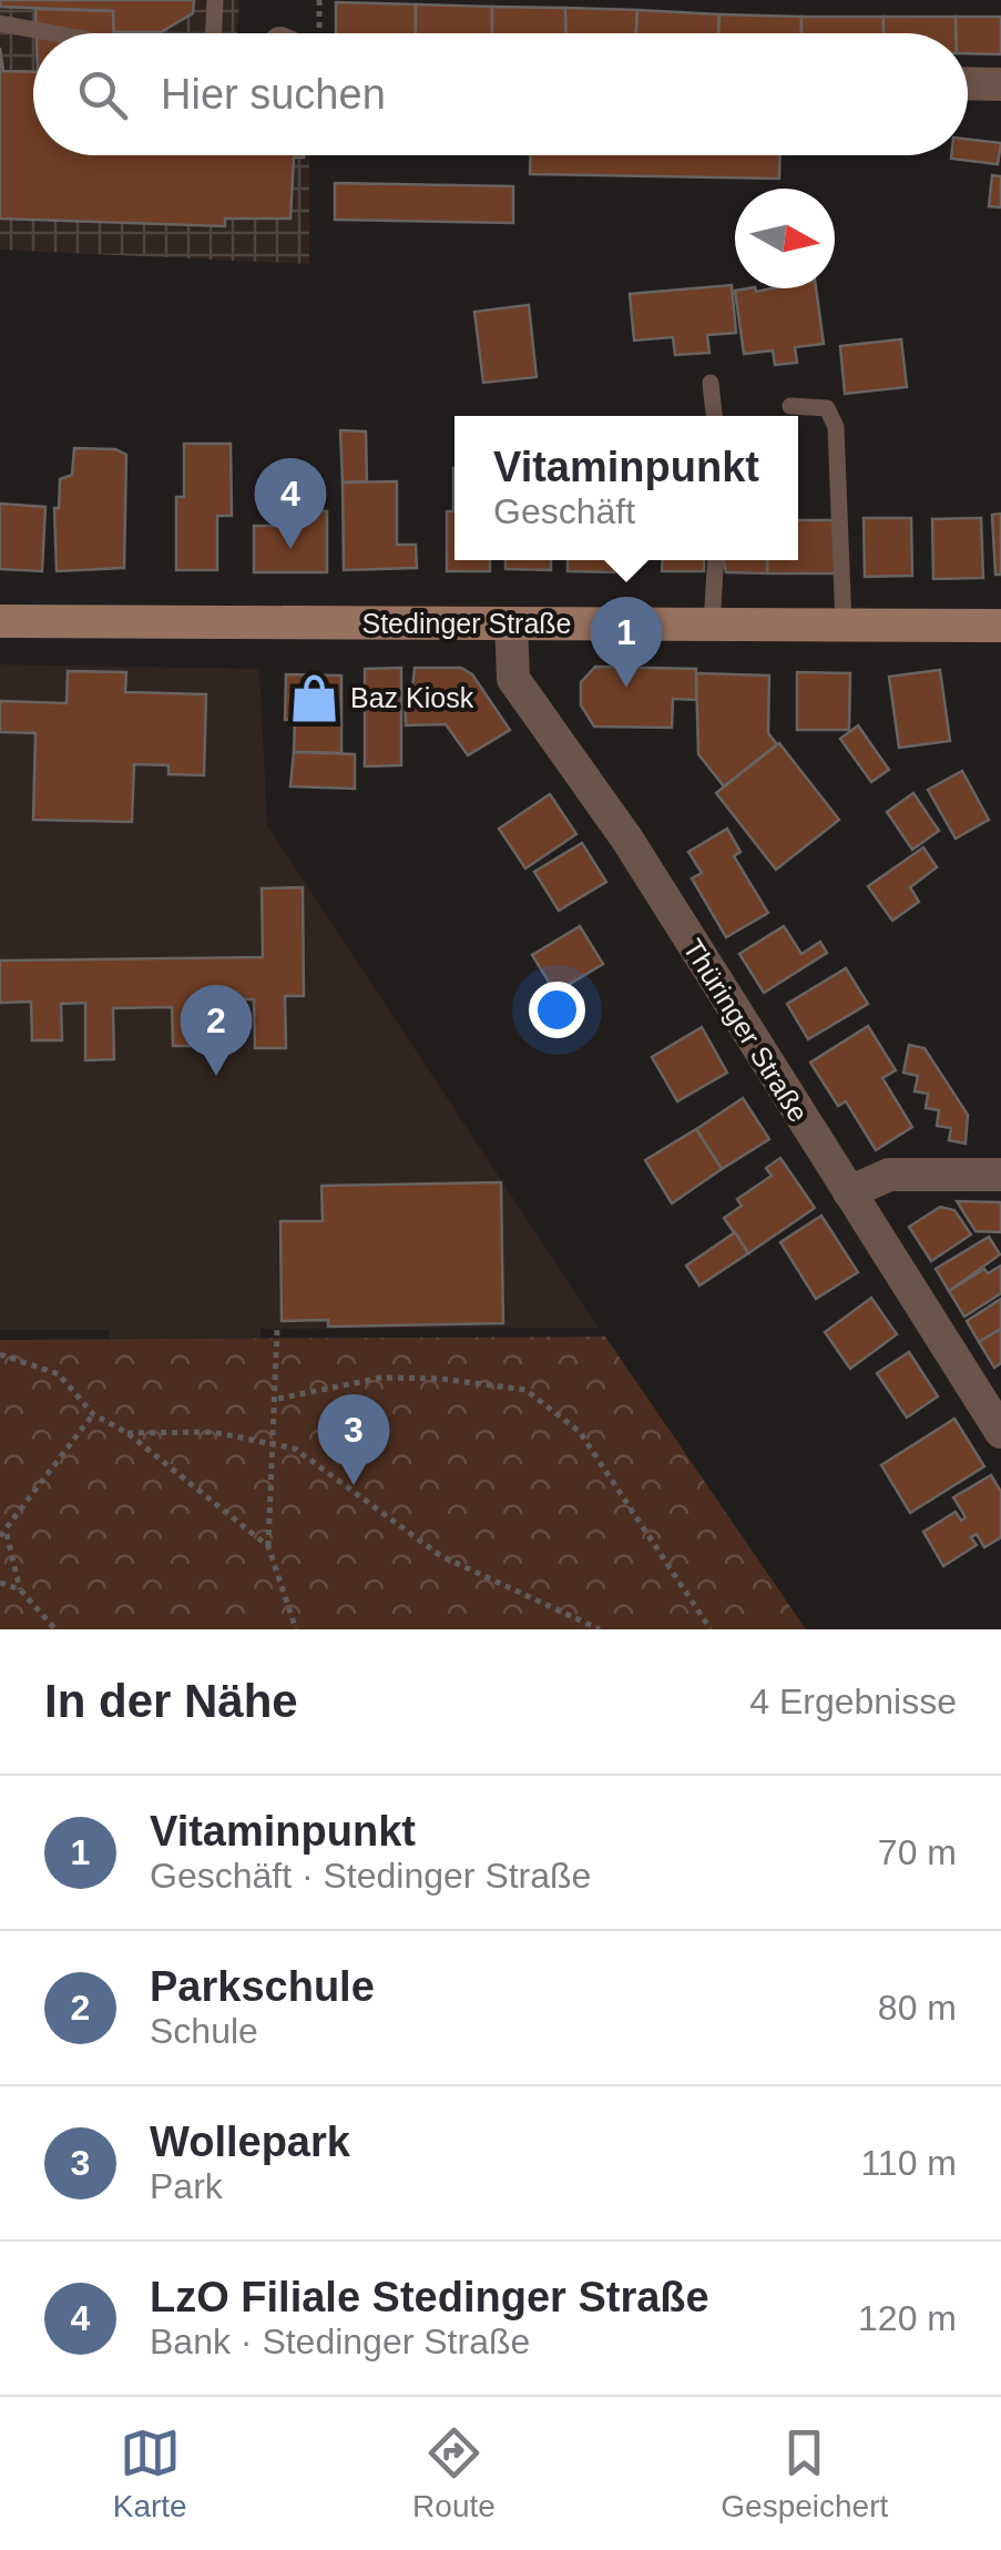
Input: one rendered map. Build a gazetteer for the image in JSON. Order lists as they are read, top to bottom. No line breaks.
{"streets":{"main road":["Stedinger Straße"],"street":["Thüringer Straße"]},"crossings":[["Stedinger Straße","Thüringer Straße"]],"places":{"shop":["Baz Kiosk"]},"north":"right","page":{"search":"Hier suchen","popup":["Vitaminpunkt","Geschäft"],"pins":["4","1","2","3"],"heading":["In der Nähe","4 Ergebnisse"],"list":[{"mark":"1","name":"Vitaminpunkt","note":"Geschäft · Stedinger Straße","value":"70 m"},{"mark":"2","name":"Parkschule","note":"Schule","value":"80 m"},{"mark":"3","name":"Wollepark","note":"Park","value":"110 m"},{"mark":"4","name":"LzO Filiale Stedinger Straße","note":"Bank · Stedinger Straße","value":"120 m"}],"nav":["Karte","Route","Gespeichert"]}}
